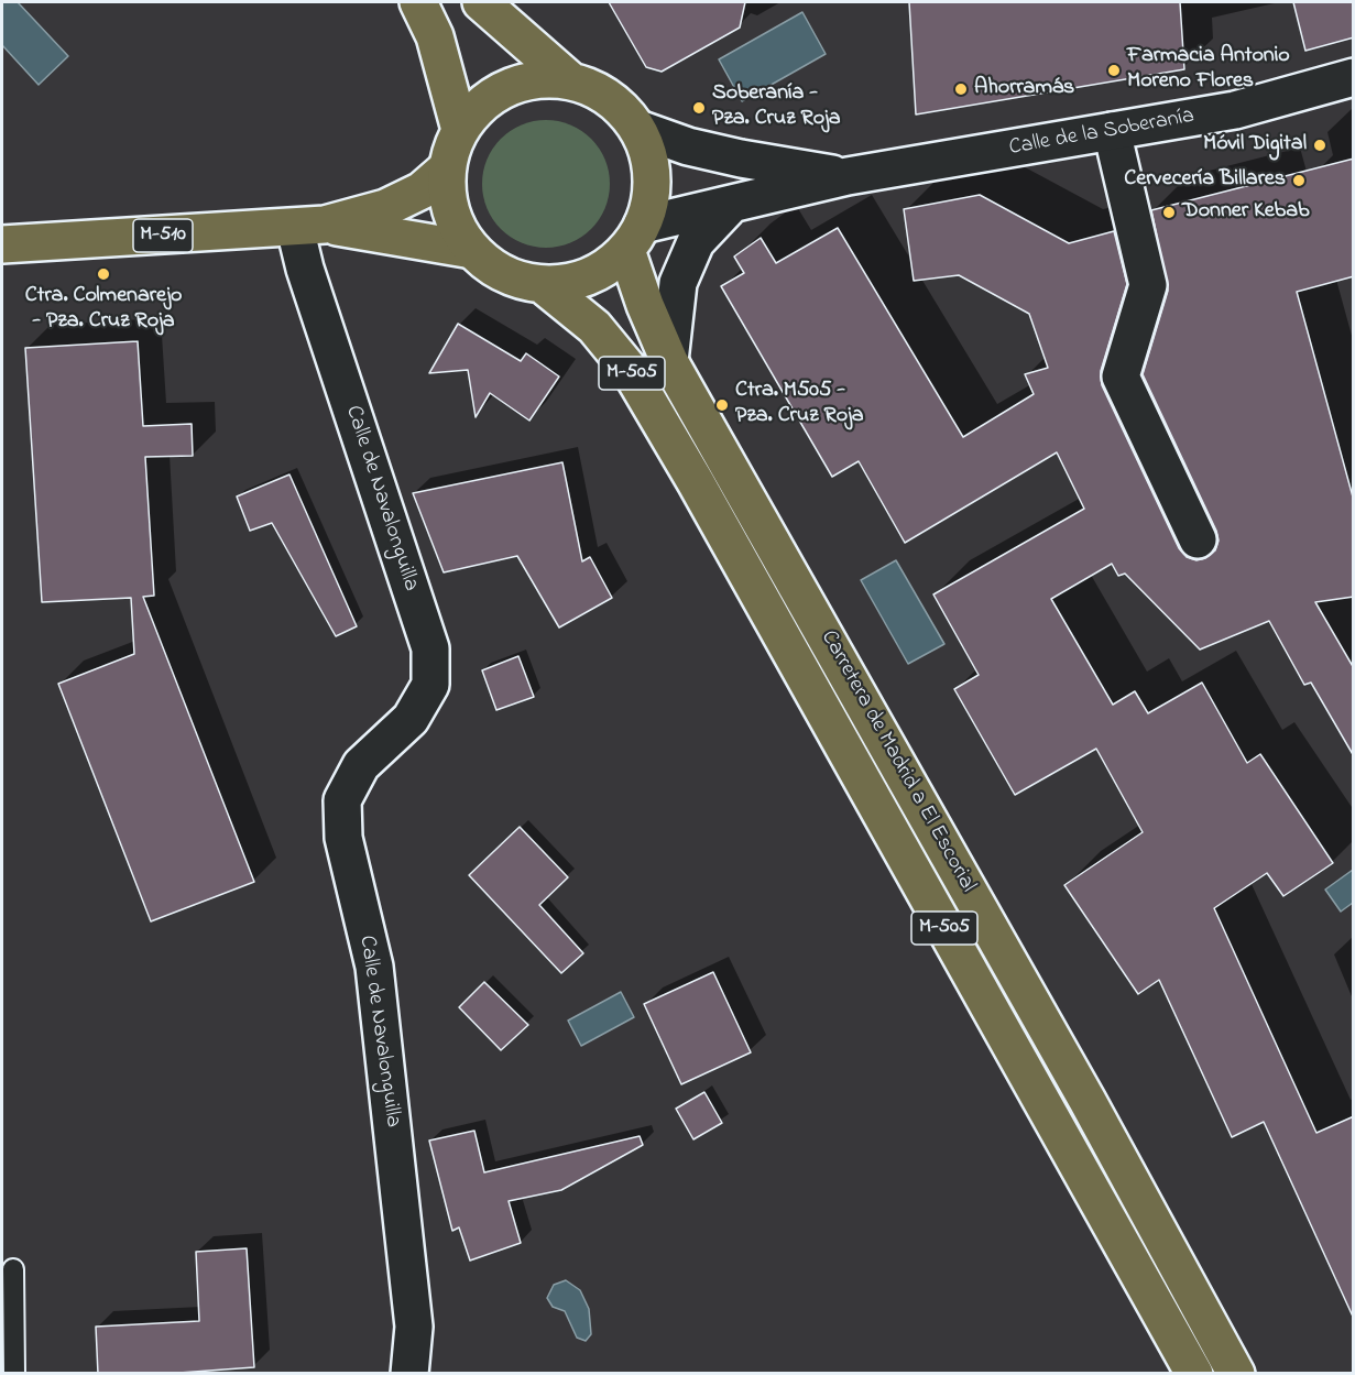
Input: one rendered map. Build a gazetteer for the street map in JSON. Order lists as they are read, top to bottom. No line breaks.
{"streets":{"main road":["M-510","M-505","Carretera de Madrid a El Escorial"],"street":["Calle de la Soberanía","Calle de Navalonguilla"]},"crossings":[["Calle de la Soberanía","M-510"],["Calle de la Soberanía","M-505"],["Calle de la Soberanía","Carretera de Madrid a El Escorial"],["M-510","M-505"],["M-510","Calle de Navalonguilla"],["M-510","Carretera de Madrid a El Escorial"],["M-505","Carretera de Madrid a El Escorial"]],"places":["Farmacia Antonio Moreno Flores","Ahorramás","Soberanía - Pza. Cruz Roja","Móvil Digital","Cervecería Billares","Donner Kebab","Ctra. Colmenarejo - Pza. Cruz Roja","Ctra. M505 - Pza. Cruz Roja"]}
